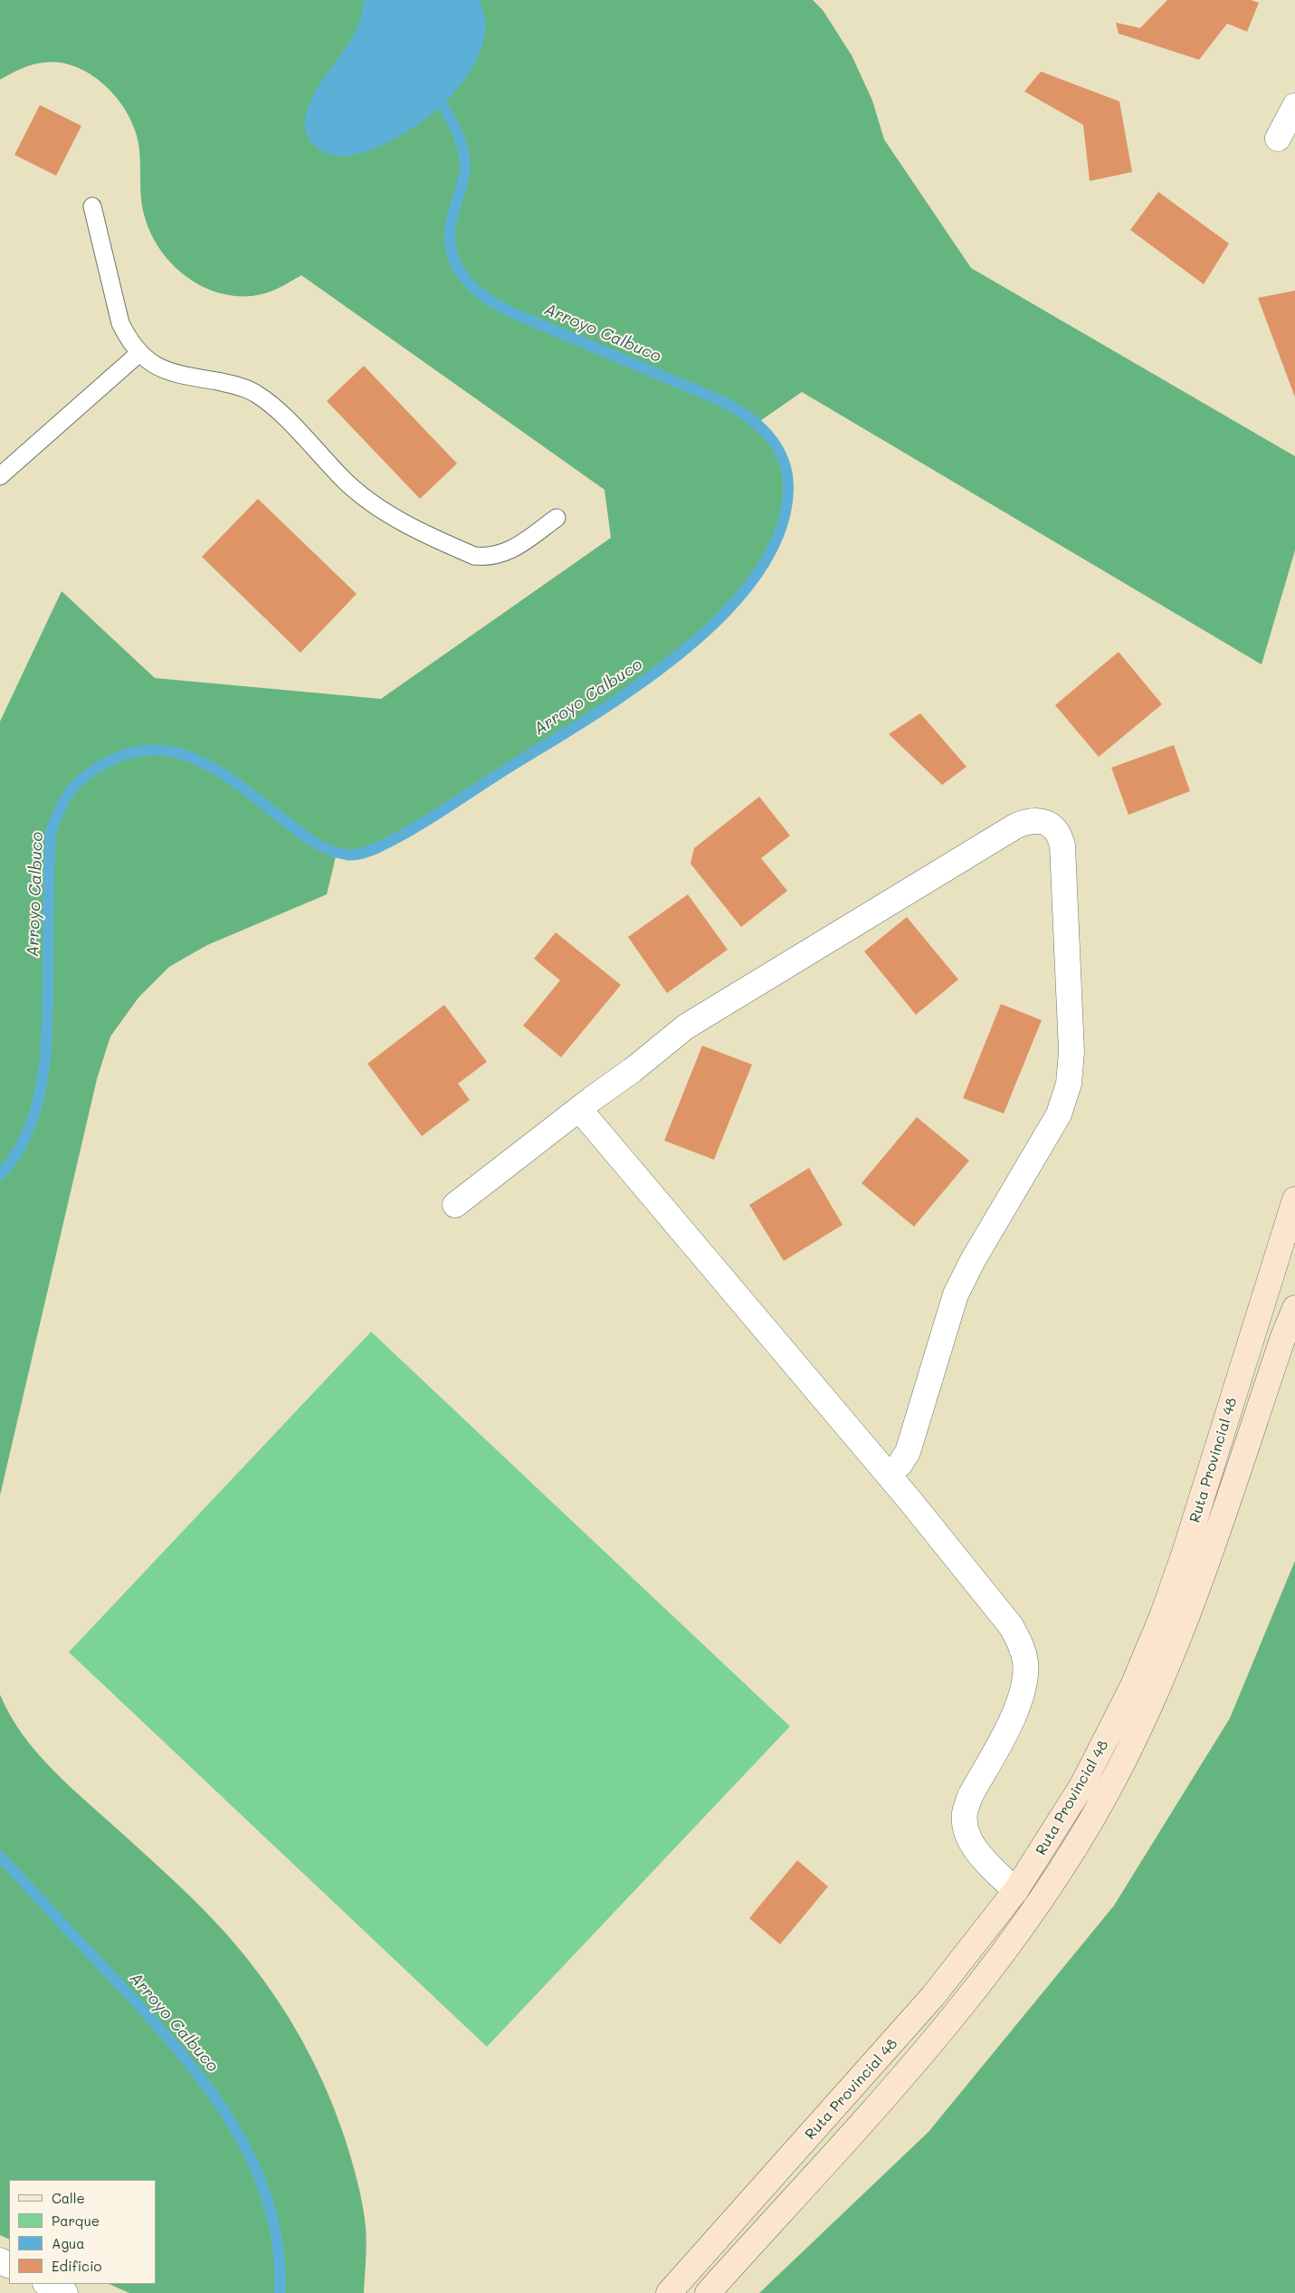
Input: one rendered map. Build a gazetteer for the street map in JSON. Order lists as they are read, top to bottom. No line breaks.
{"streets":{"main road":["Ruta Provincial 48"]},"water":["Arroyo Calbuco"],"legend":["Calle","Parque","Agua","Edificio"]}
